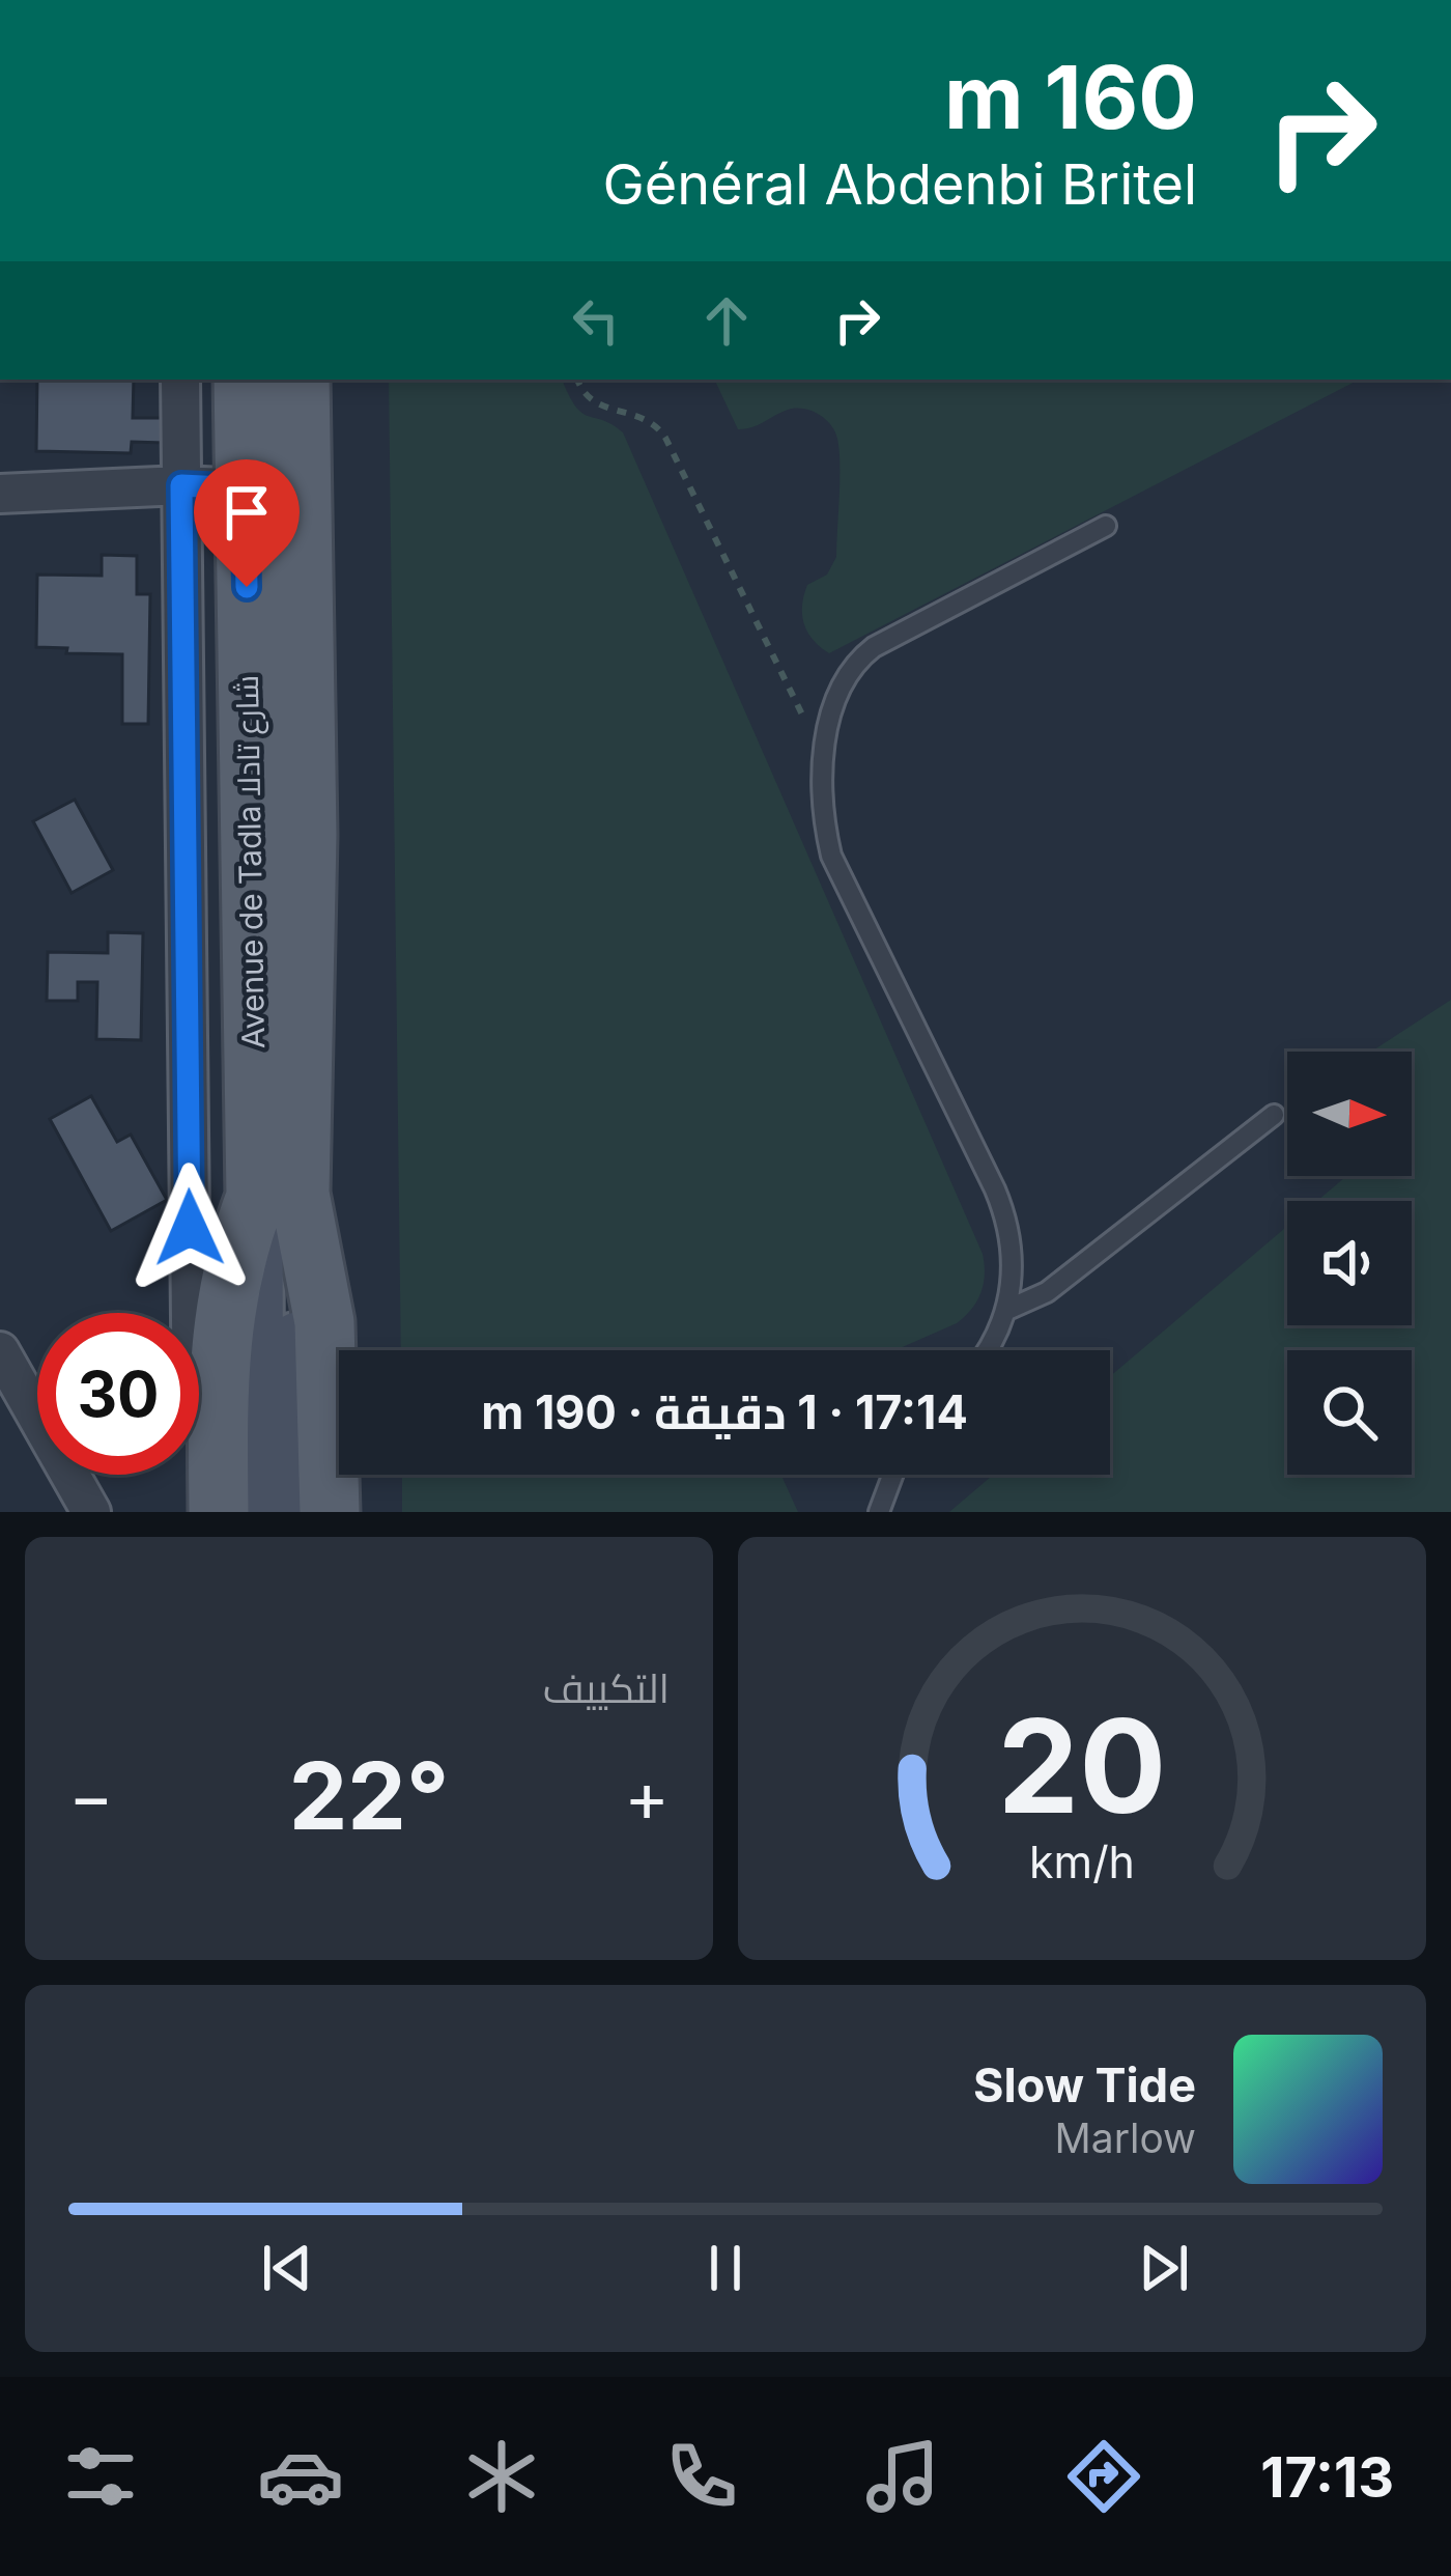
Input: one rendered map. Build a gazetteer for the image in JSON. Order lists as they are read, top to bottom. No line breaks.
{"streets":{"main road":["Avenue de Tadla شارع تادلا"]},"north":"right","page":{"turn":["160 m","Général Abdenbi Britel"],"limit":"30","trip":"17:14 · 1 دقيقة · 190 m","tile":"التكييف","heat":["−","22°","+"],"song":["Slow Tide","Marlow"],"tabs":"17:13","gauge":["20","km/h"]}}
